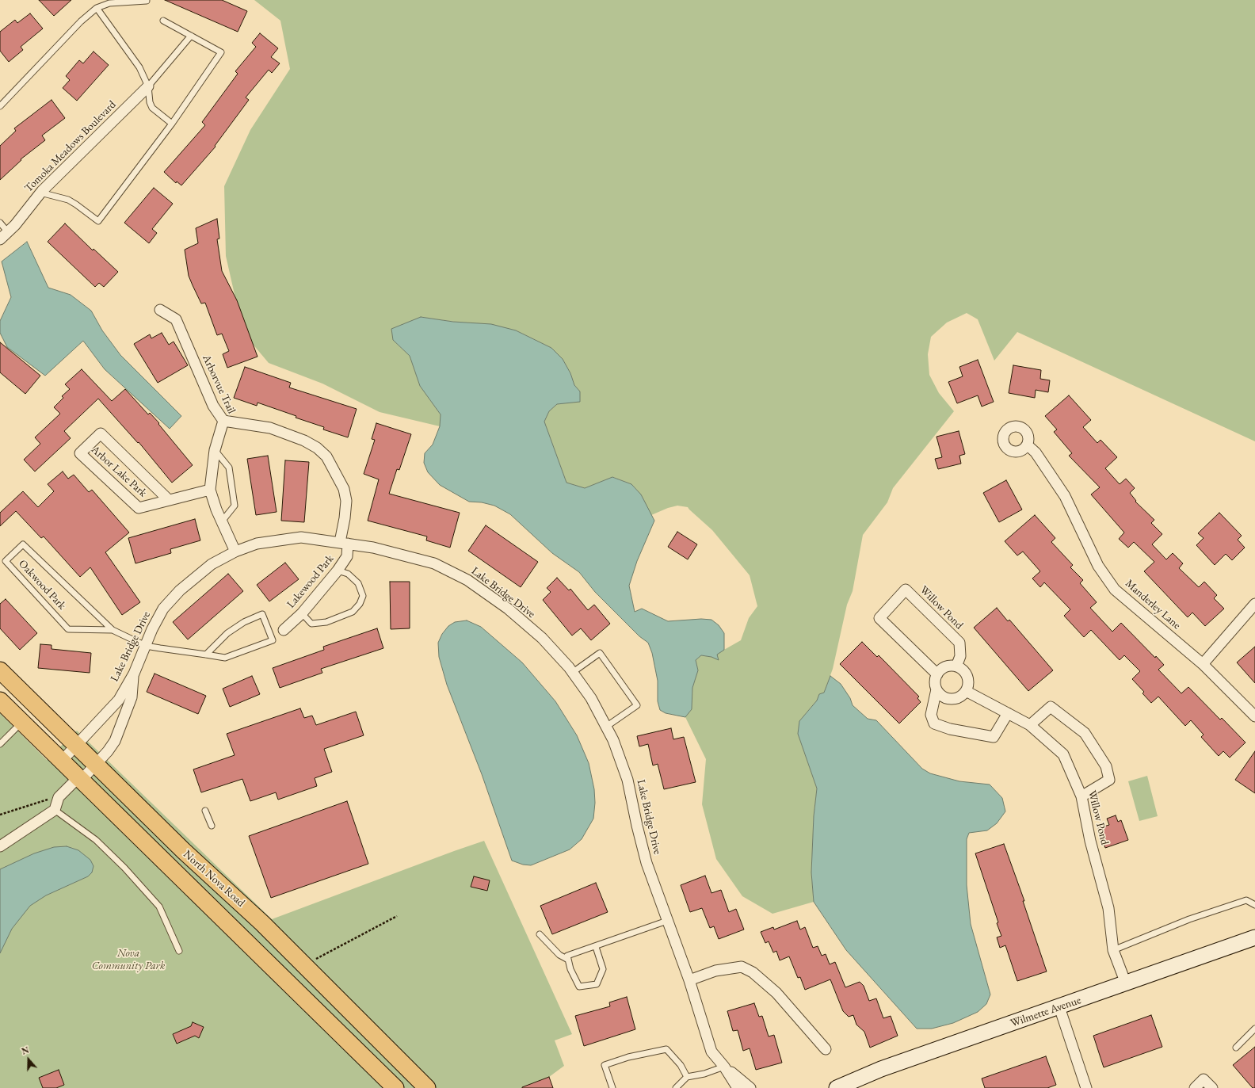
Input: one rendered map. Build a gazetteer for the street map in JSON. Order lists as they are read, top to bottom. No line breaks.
{"streets":{"main road":["North Nova Road"],"street":["Tomoka Meadows Boulevard","Arborvue Trail","Arbor Lake Park","Lakewood Park","Lake Bridge Drive","Manderley Lane","Willow Pond","Wilmette Avenue"],"lane":["Oakwood Park"]},"crossings":[["Arborvue Trail","Arbor Lake Park"],["Arborvue Trail","Lakewood Park"],["Arborvue Trail","Lake Bridge Drive"],["Lakewood Park","Lake Bridge Drive"],["Oakwood Park","Lake Bridge Drive"],["Lake Bridge Drive","North Nova Road"],["Willow Pond","Wilmette Avenue"]],"parks":["Nova Community Park"],"north":"top"}
